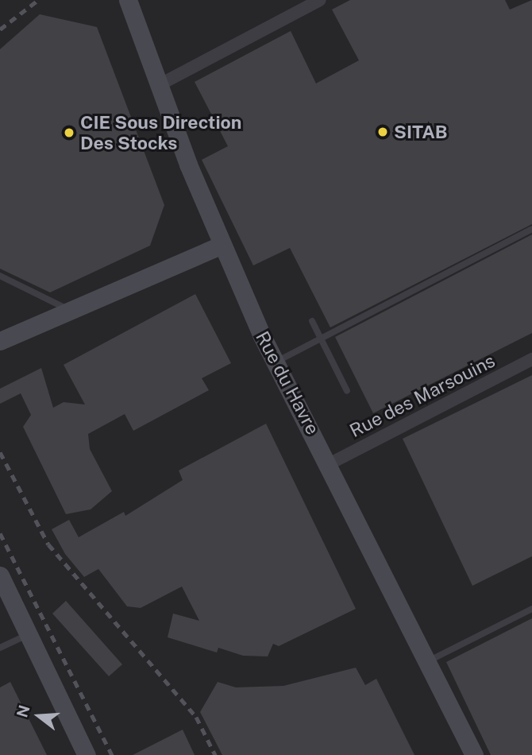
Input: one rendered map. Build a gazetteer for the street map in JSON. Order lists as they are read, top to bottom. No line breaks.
{"streets":{"main road":["Rue du Havre"],"street":["Rue des Marsouins"]},"crossings":[["Rue du Havre","Rue des Marsouins"]],"places":["SITAB","CIE Sous Direction Des Stocks"],"north":"left"}
